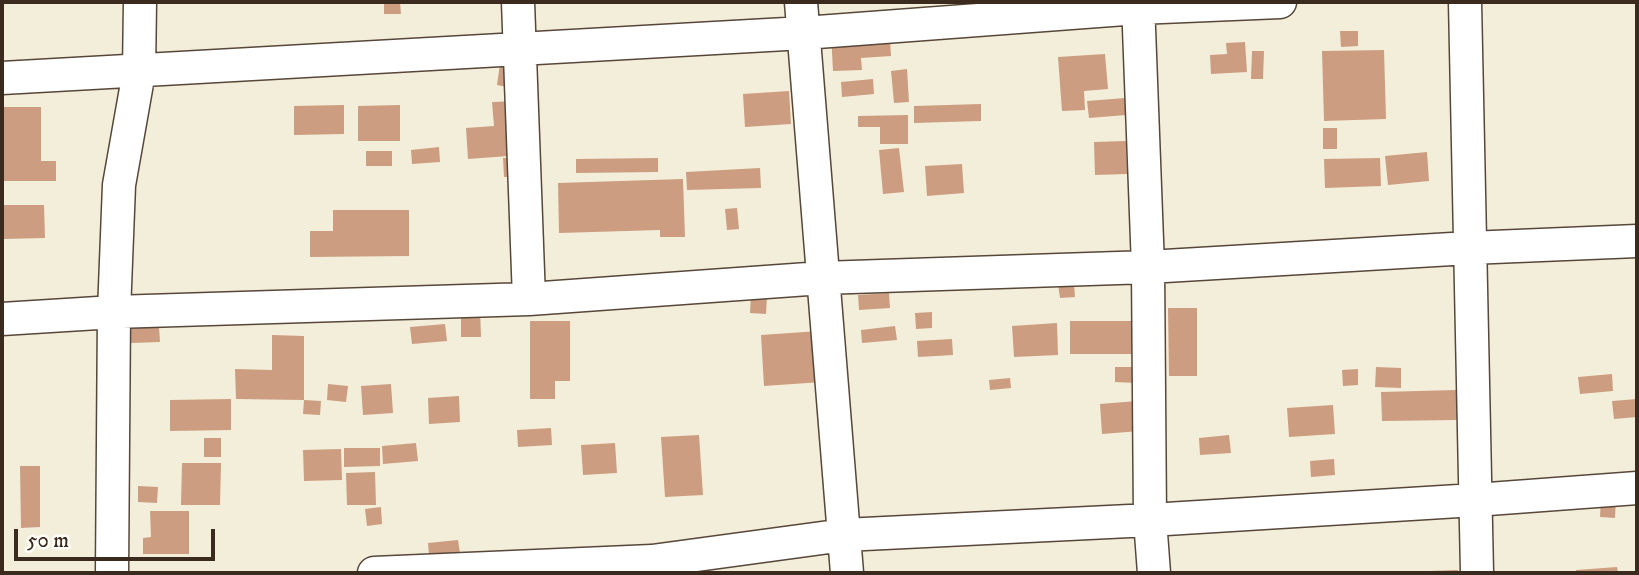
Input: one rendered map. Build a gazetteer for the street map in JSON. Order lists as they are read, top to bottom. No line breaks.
{"scale_bar":"50 m"}
